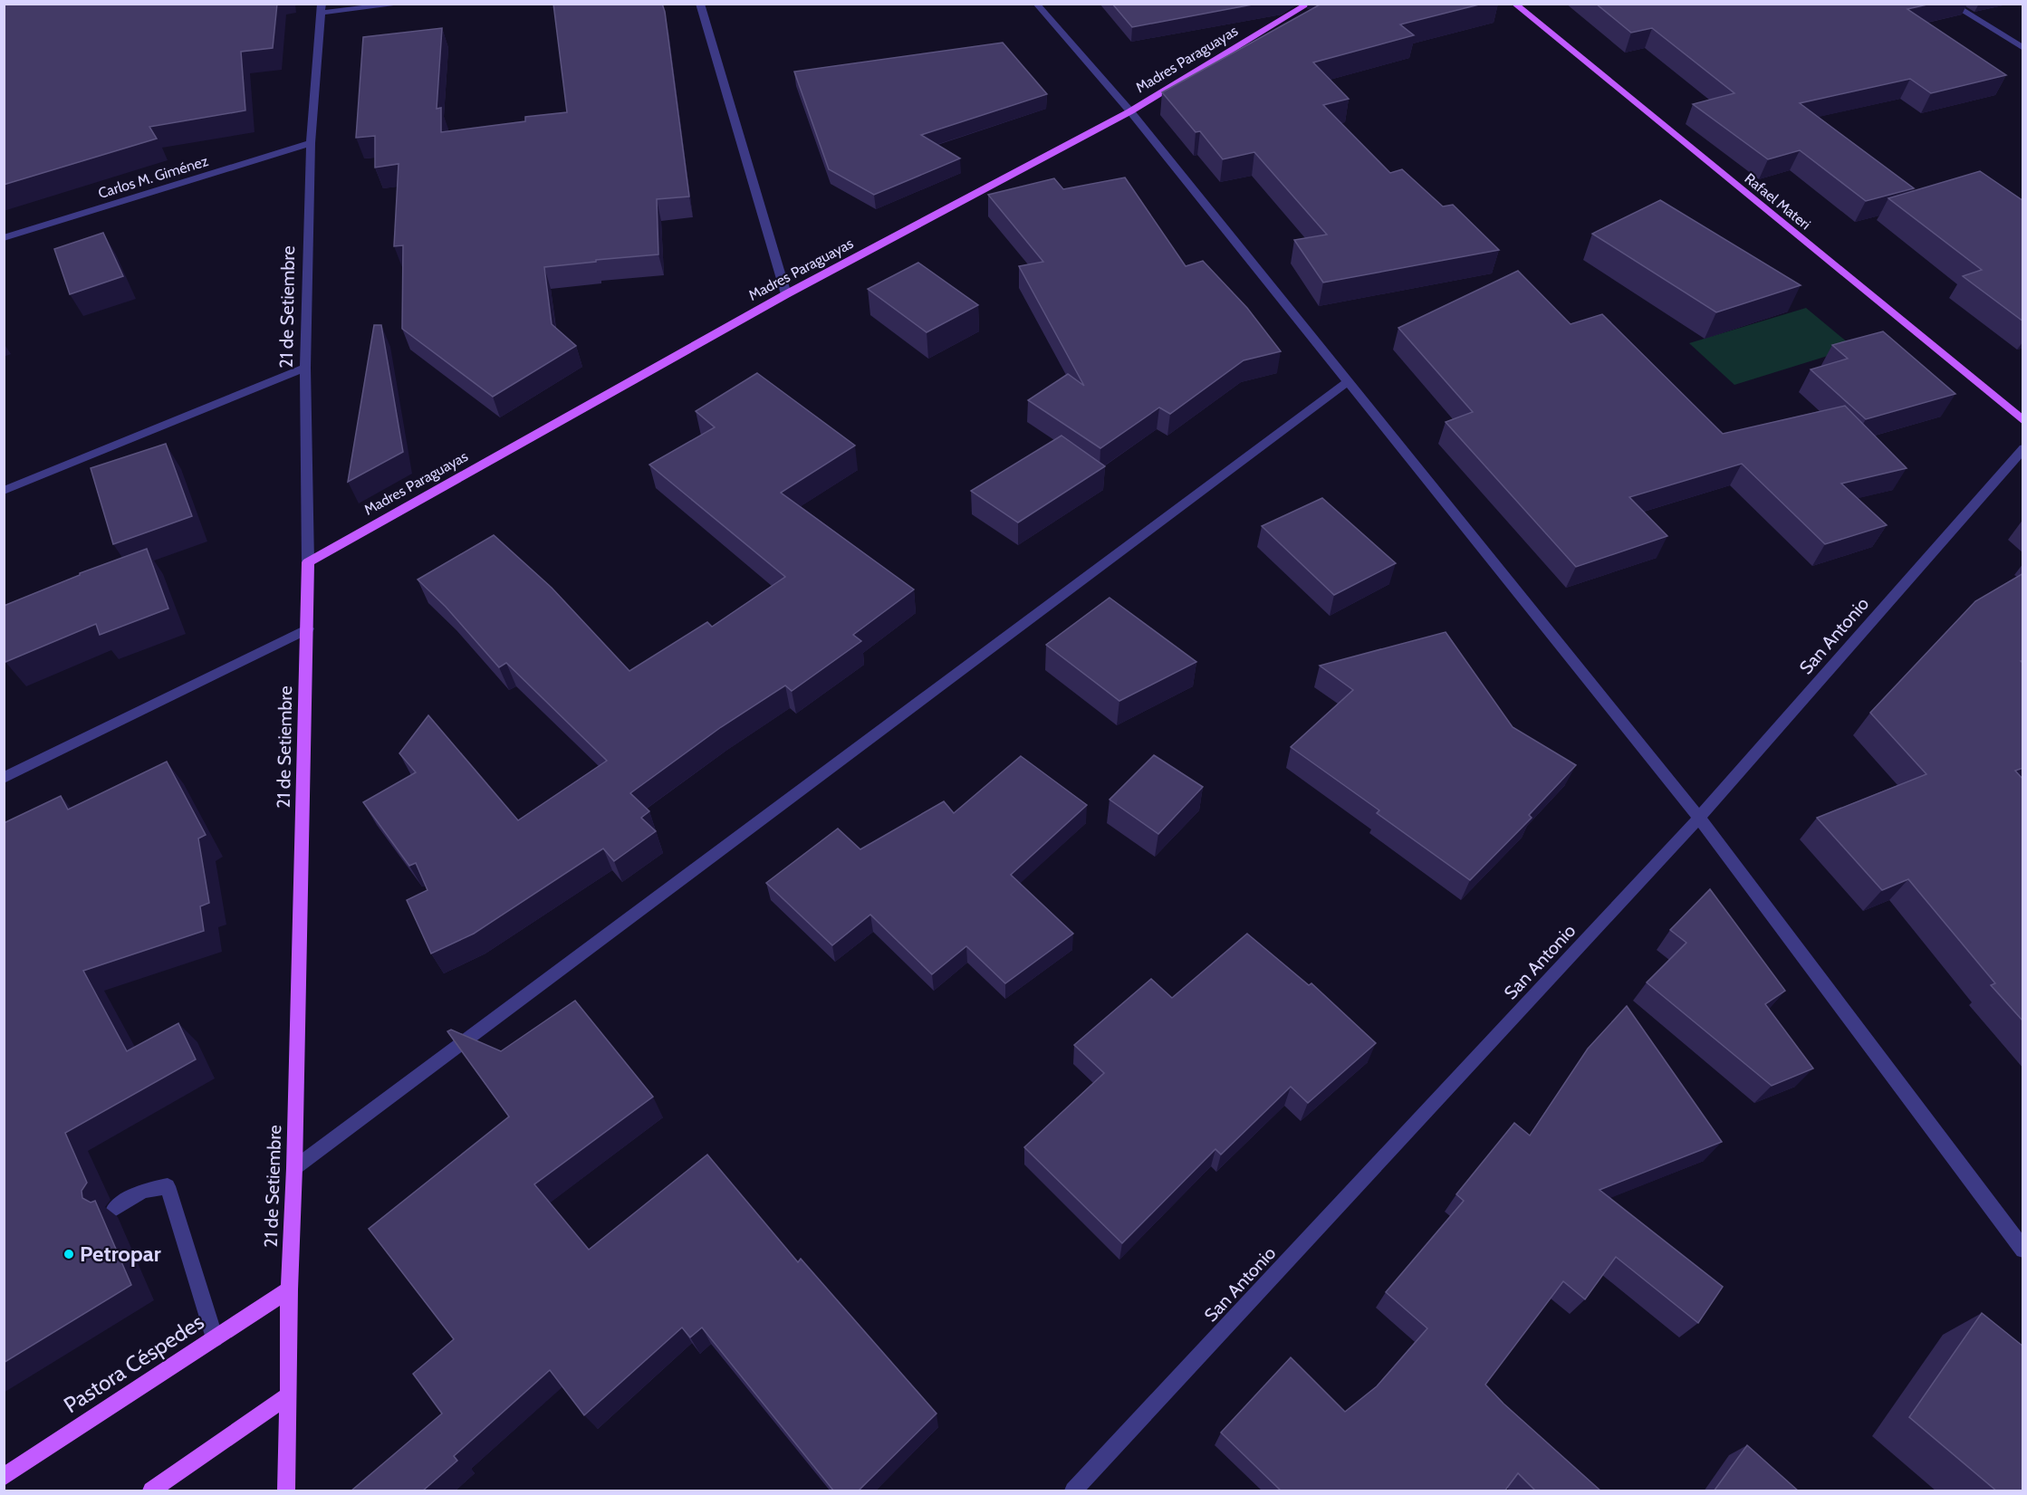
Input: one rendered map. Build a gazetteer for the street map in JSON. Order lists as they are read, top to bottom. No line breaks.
{"streets":{"main road":["Madres Paraguayas","Rafael Materi","21 de Setiembre","Pastora Céspedes"],"street":["Carlos M. Giménez","San Antonio"]},"crossings":[["Madres Paraguayas","21 de Setiembre"],["Carlos M. Giménez","21 de Setiembre"],["21 de Setiembre","Pastora Céspedes"]],"places":["Petropar"]}
